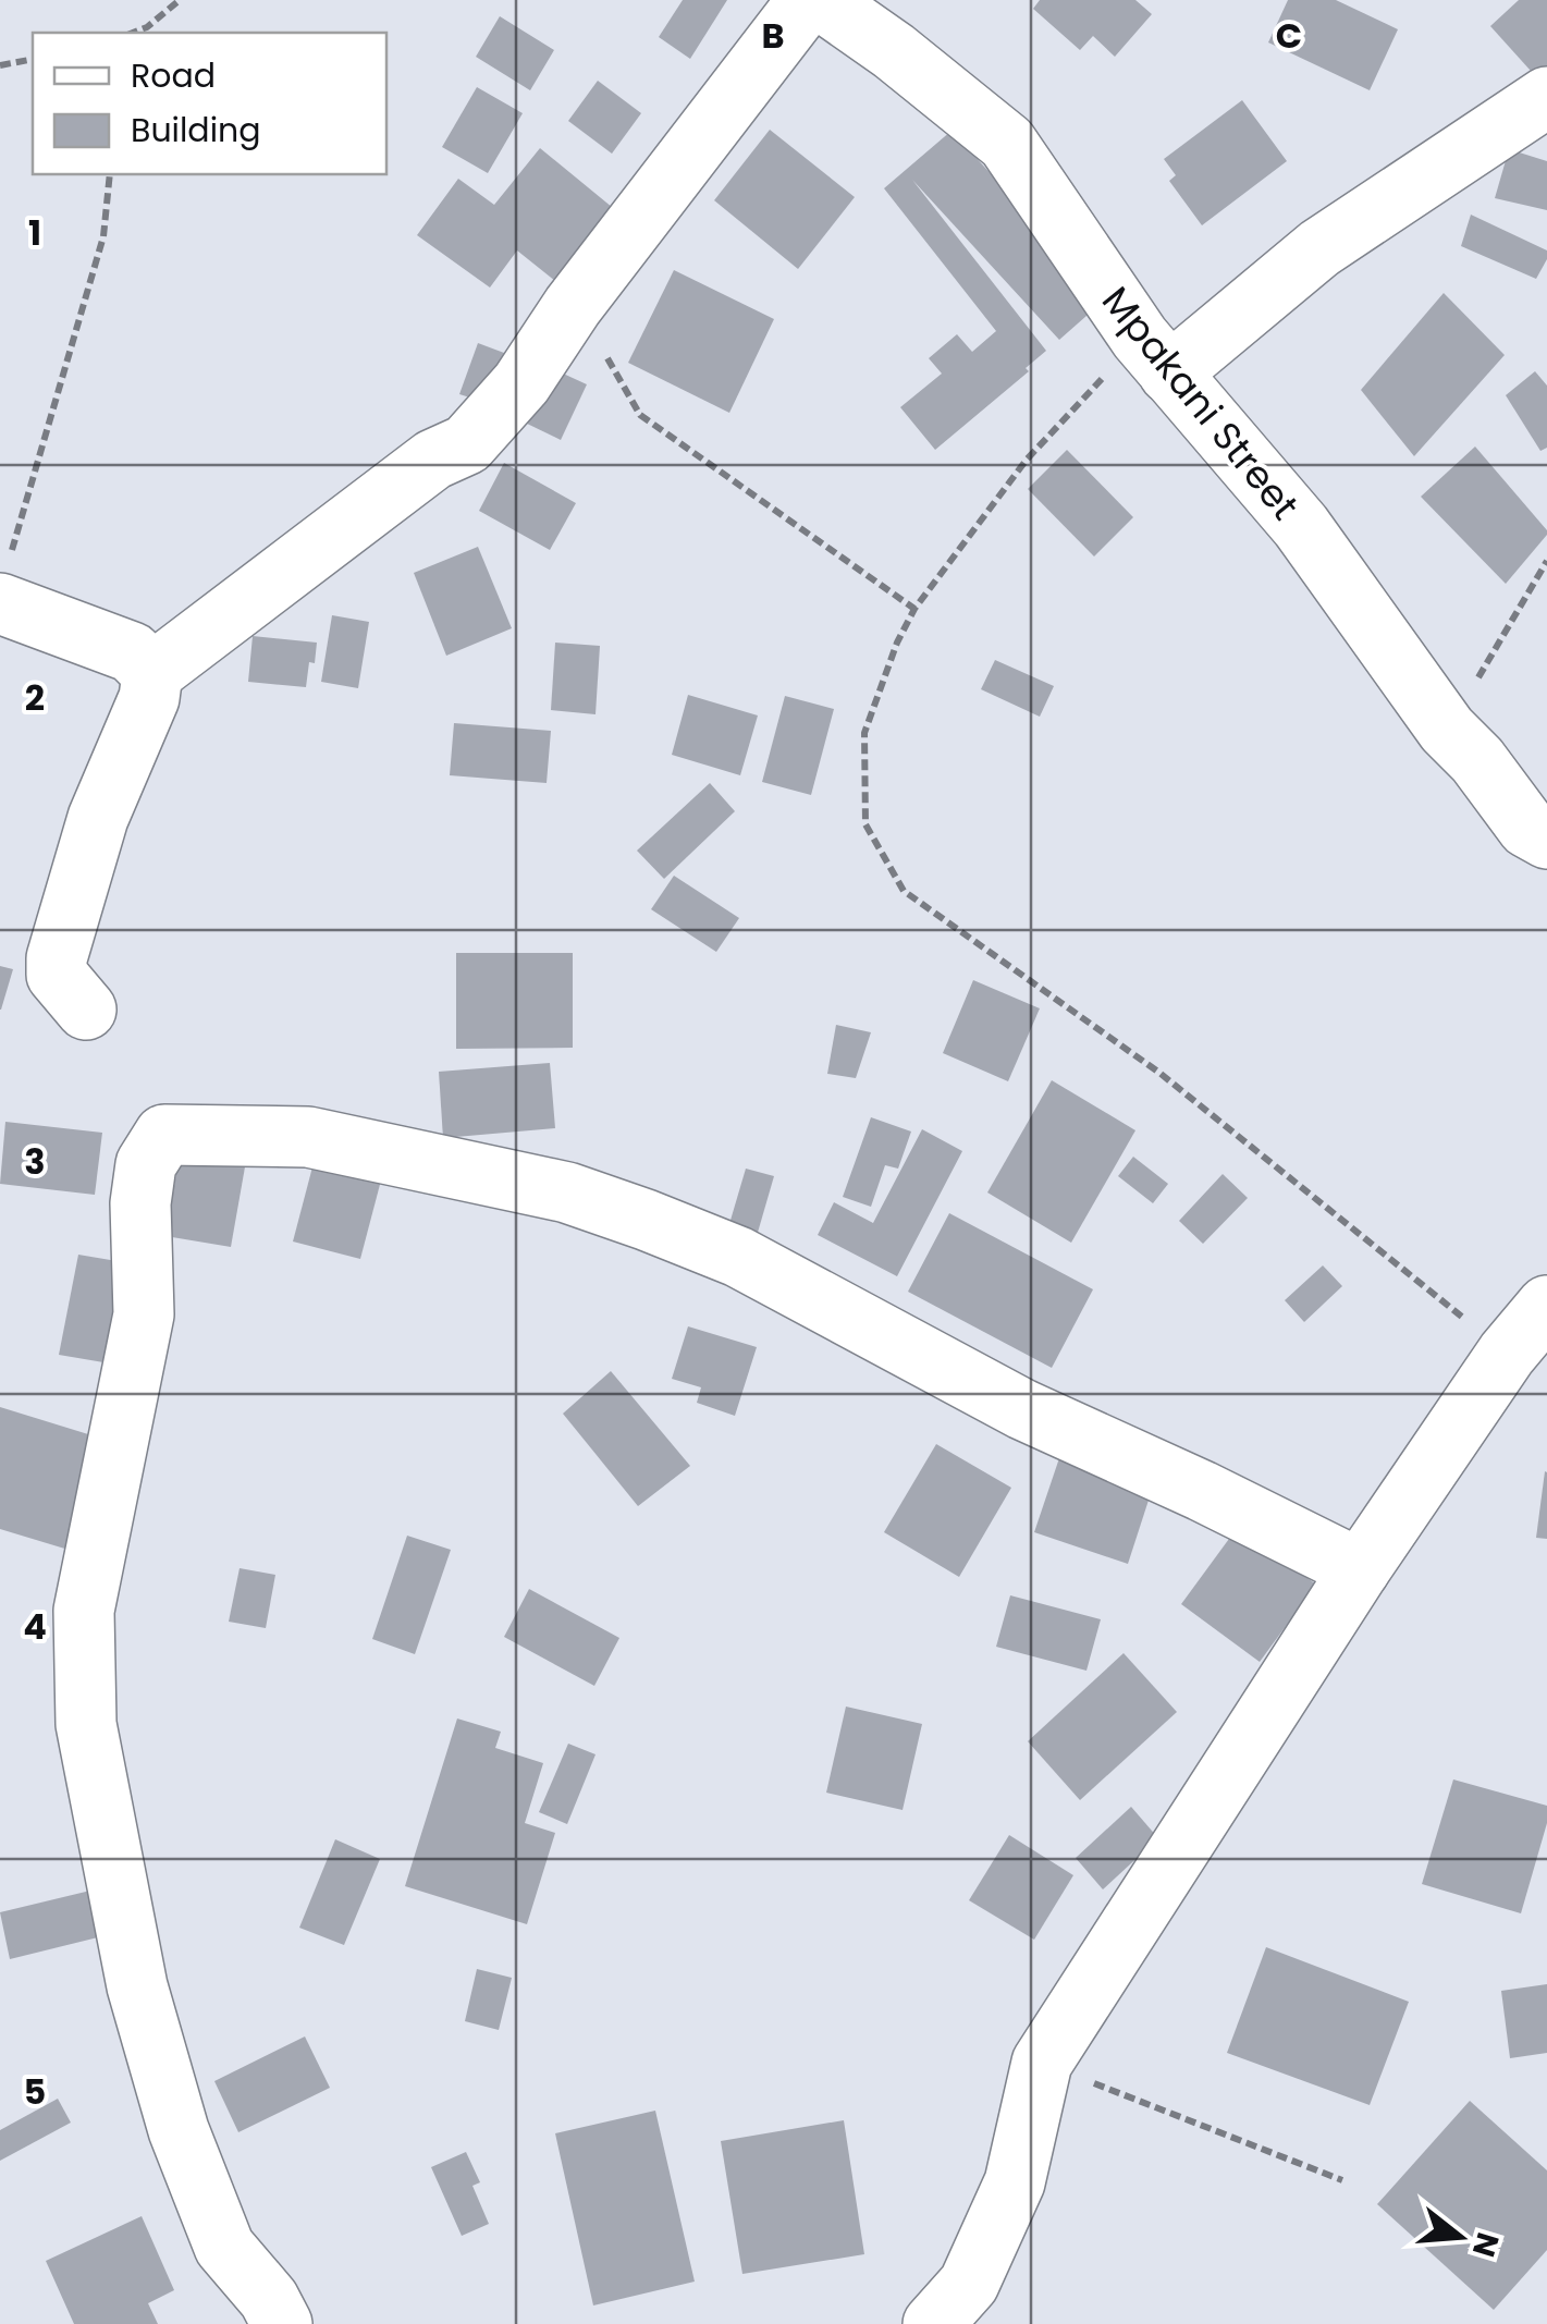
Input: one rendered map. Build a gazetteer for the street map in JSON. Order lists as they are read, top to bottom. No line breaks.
{"streets":{"street":["Mpakani Street"]},"legend":["Road","Building"],"north":"right","grid":{"columns":["B","C"],"rows":["1","2","3","4","5"]}}
